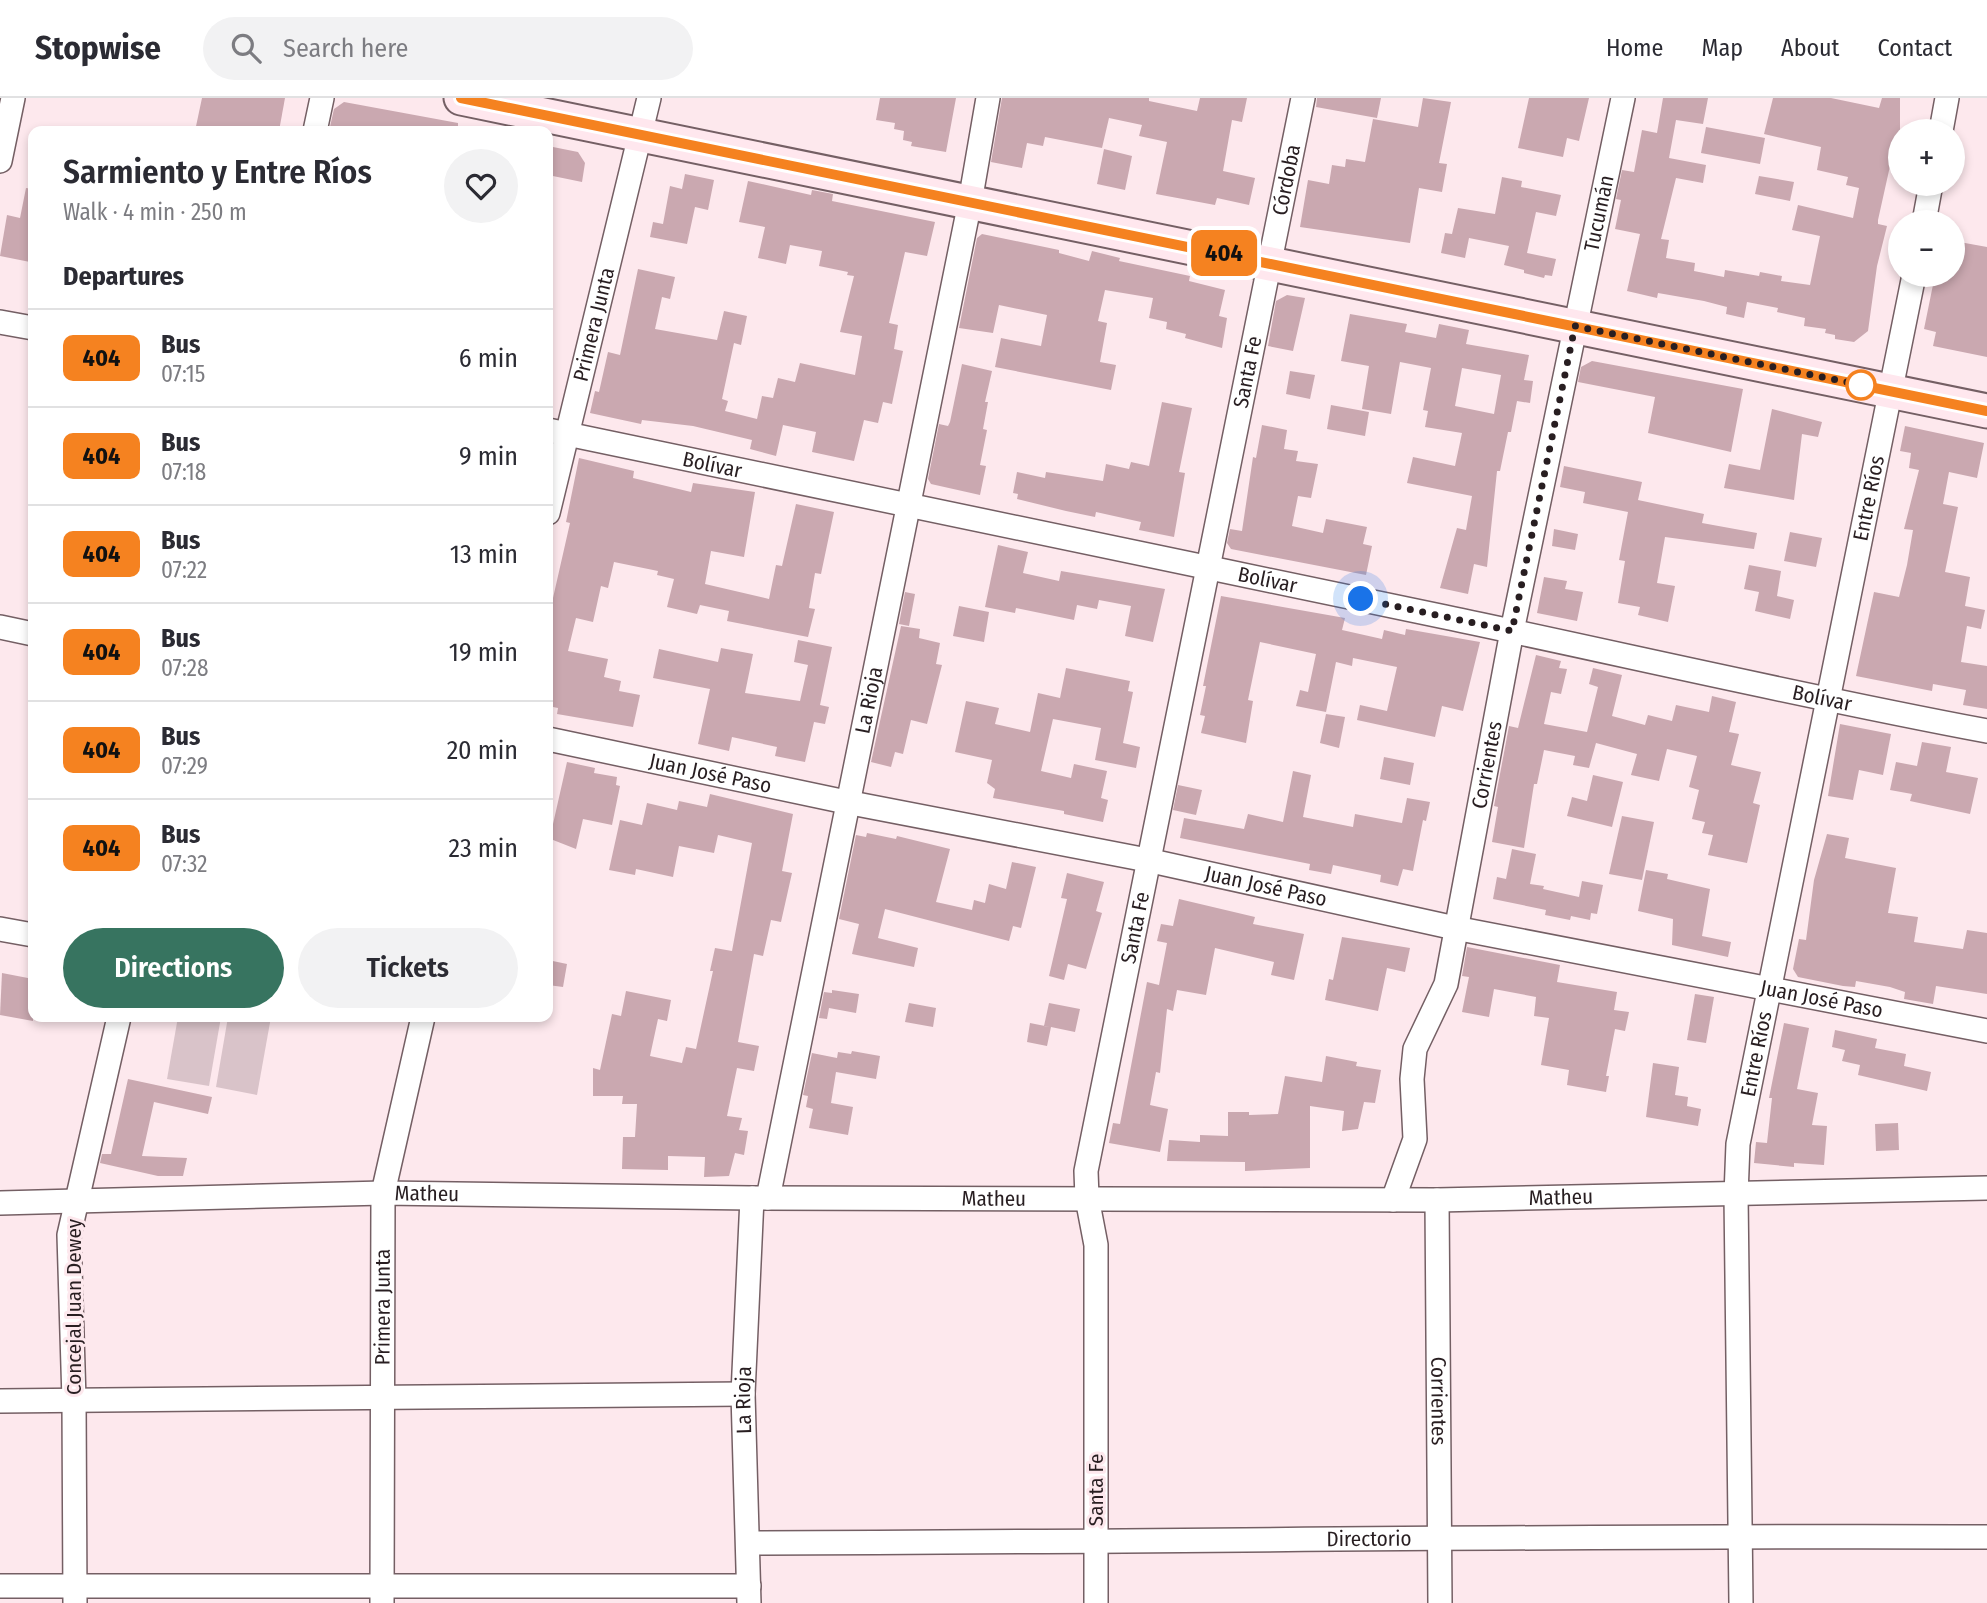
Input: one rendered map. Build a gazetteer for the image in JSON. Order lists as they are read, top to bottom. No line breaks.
{"streets":{"street":["Córdoba","Tucumán","Primera Junta","Santa Fe","Bolívar","Entre Ríos","La Rioja","Corrientes","Juan José Paso","Matheu","Concejal Juan Dewey","Directorio"]},"crossings":[["Córdoba","Santa Fe"],["Tucumán","Corrientes"],["Primera Junta","Bolívar"],["Primera Junta","Matheu"],["Santa Fe","Bolívar"],["Santa Fe","Juan José Paso"],["Santa Fe","Matheu"],["Santa Fe","Directorio"],["Bolívar","Entre Ríos"],["Bolívar","La Rioja"],["Bolívar","Corrientes"],["Entre Ríos","Juan José Paso"],["Entre Ríos","Matheu"],["Entre Ríos","Directorio"],["La Rioja","Juan José Paso"],["La Rioja","Matheu"],["La Rioja","Directorio"],["Corrientes","Juan José Paso"],["Corrientes","Matheu"],["Corrientes","Directorio"],["Matheu","Concejal Juan Dewey"]],"lines":["bus line 404"],"page":{"header":"Stopwise","search":"Search here","nav":["Home","Map","About","Contact"],"on_map":"404","map_buttons":["+","−"],"heading":[["Sarmiento y Entre Ríos","Walk · 4 min · 250 m"],"Departures"],"list":[{"mark":"404","name":"Bus","note":"07:15","value":"6 min"},{"mark":"404","name":"Bus","note":"07:18","value":"9 min"},{"mark":"404","name":"Bus","note":"07:22","value":"13 min"},{"mark":"404","name":"Bus","note":"07:28","value":"19 min"},{"mark":"404","name":"Bus","note":"07:29","value":"20 min"},{"mark":"404","name":"Bus","note":"07:32","value":"23 min"}],"buttons":["Directions","Tickets"]}}
